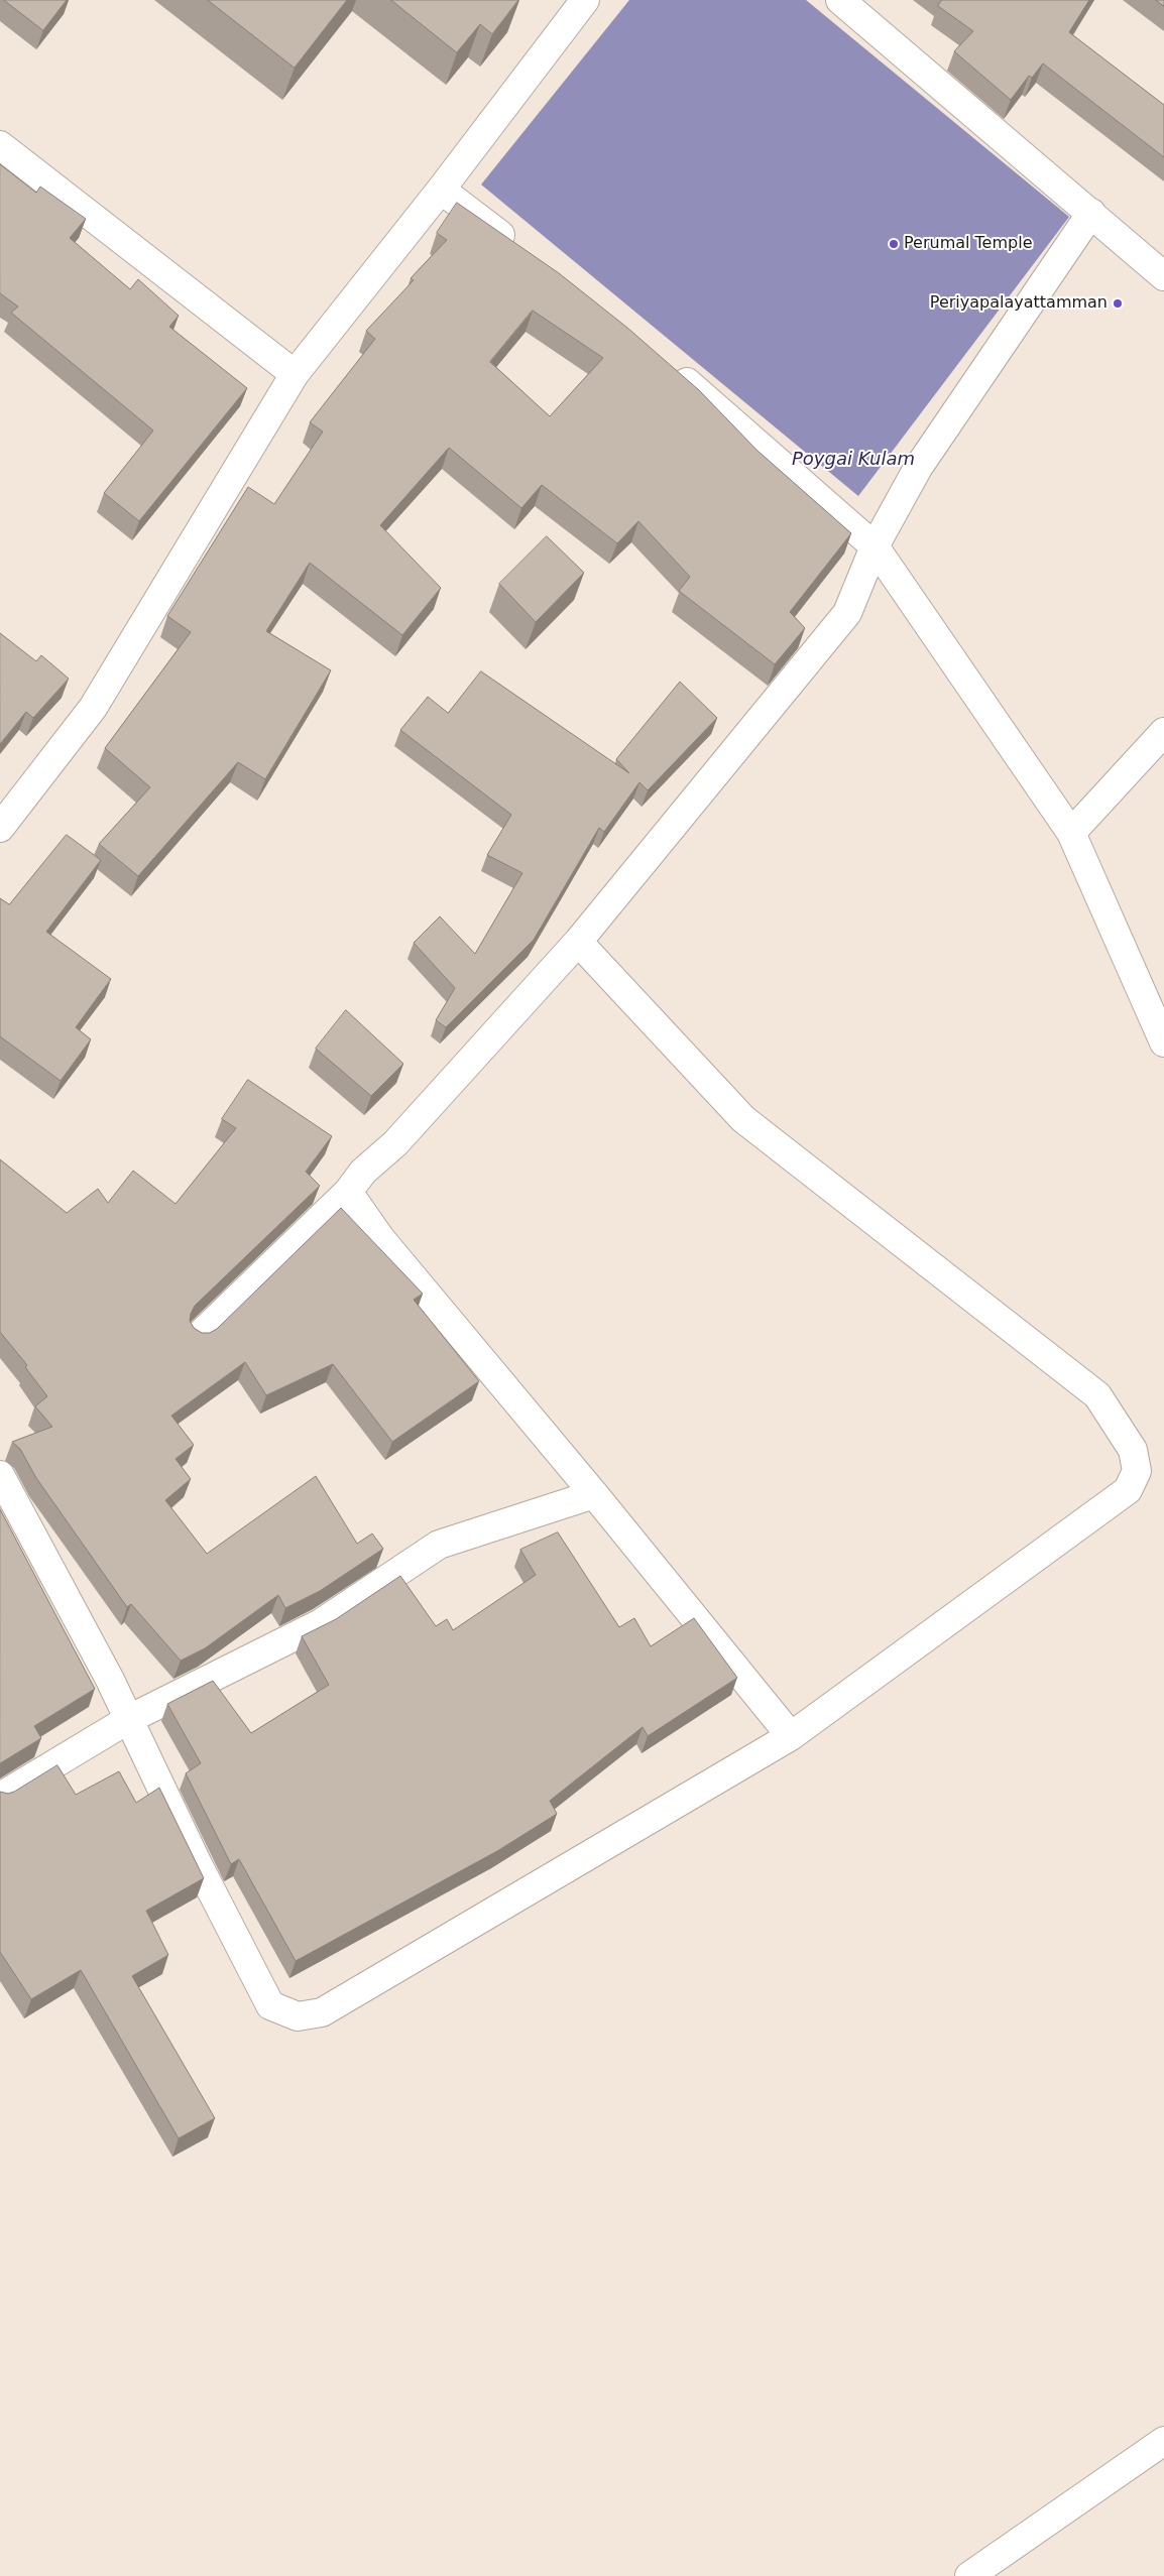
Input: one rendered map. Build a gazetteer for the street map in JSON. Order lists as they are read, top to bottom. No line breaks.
{"water":["Poygai Kulam"],"places":["Perumal Temple","Periyapalayattamman"]}
